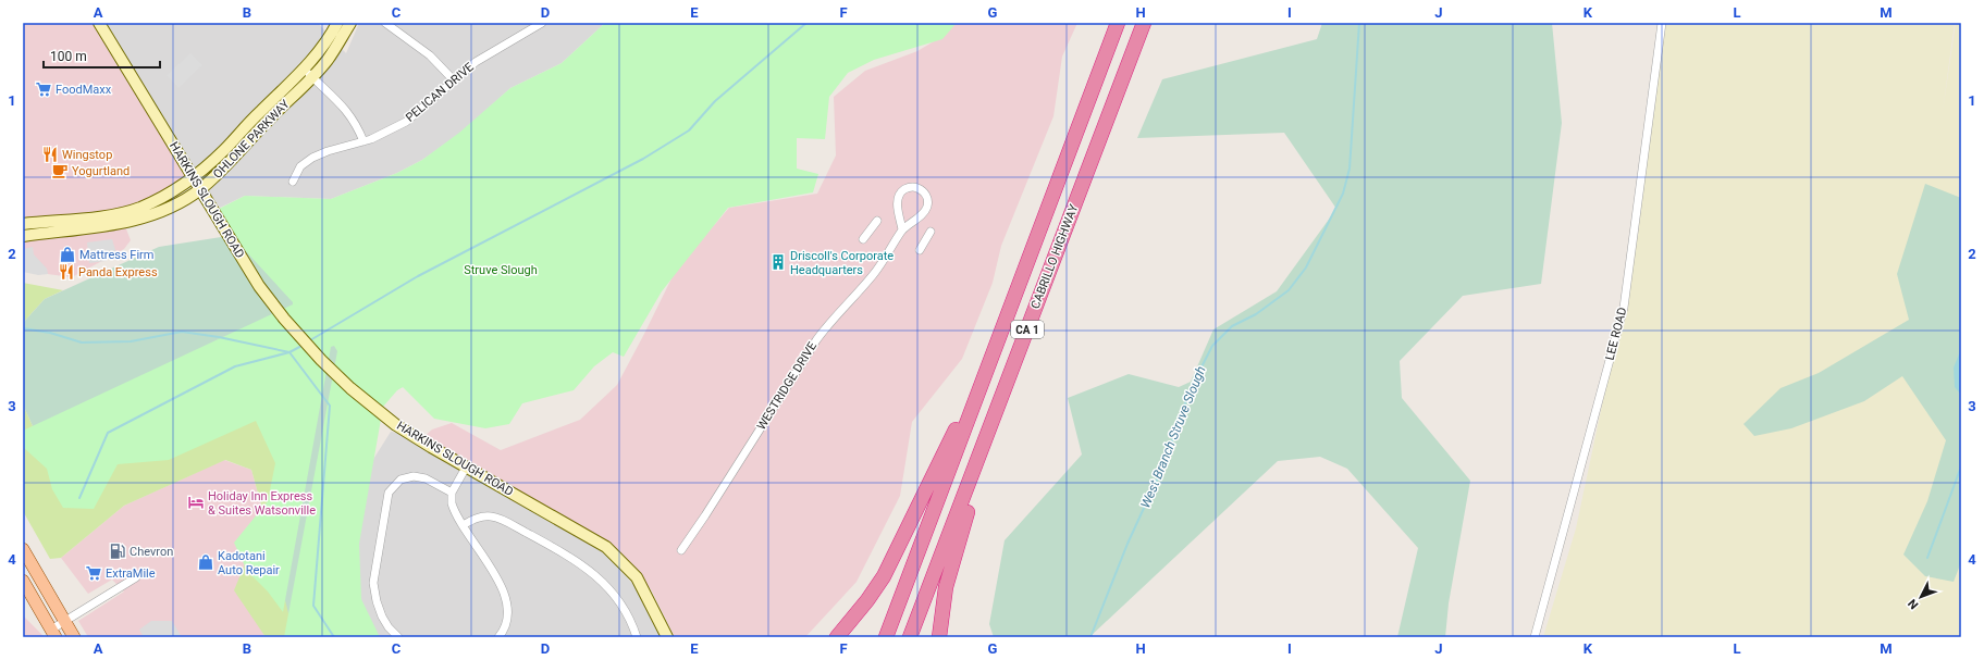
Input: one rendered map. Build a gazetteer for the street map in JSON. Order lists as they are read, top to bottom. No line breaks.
{"streets":{"highway":["CABRILLO HIGHWAY","CA 1"],"main road":["OHLONE PARKWAY","HARKINS SLOUGH ROAD"],"street":["PELICAN DRIVE","LEE ROAD","WESTRIDGE DRIVE"]},"crossings":[["OHLONE PARKWAY","HARKINS SLOUGH ROAD"]],"water":["West Branch Struve Slough"],"parks":["Struve Slough"],"places":{"supermarket":["FoodMaxx","ExtraMile"],"restaurant":["Wingstop","Panda Express"],"cafe":["Yogurtland"],"shop":["Mattress Firm","Kadotani Auto Repair"],"building":["Driscoll's Corporate Headquarters"],"hotel":["Holiday Inn Express & Suites Watsonville"],"fuel station":["Chevron"]},"scale_bar":"100 m","north":"bottom left","grid":{"columns":["A","B","C","D","E","F","G","H","I","J","K","L","M"],"rows":["1","2","3","4"]}}
